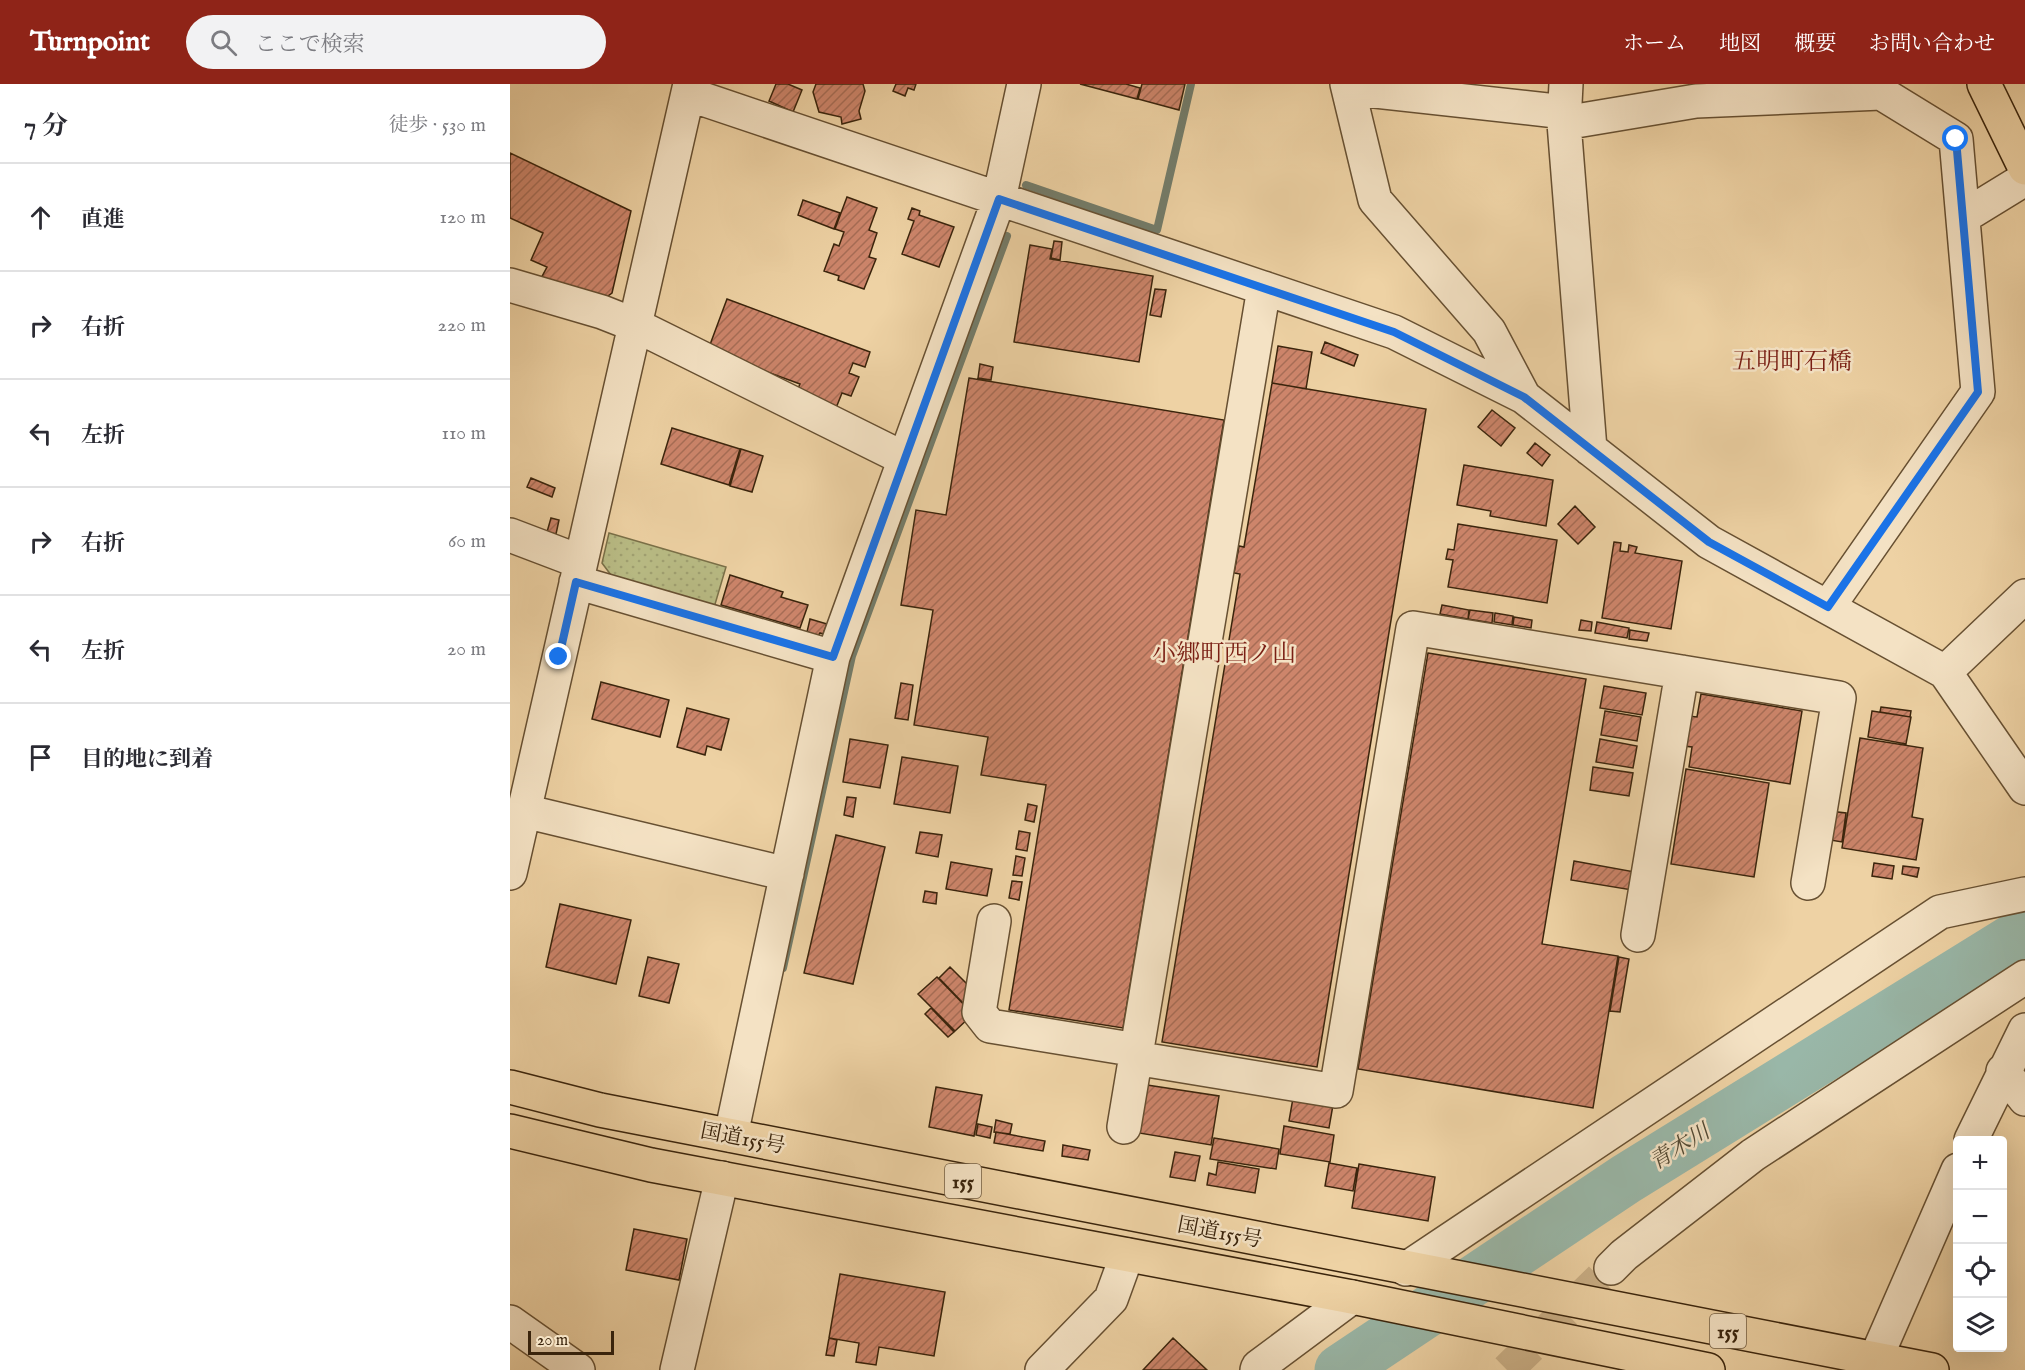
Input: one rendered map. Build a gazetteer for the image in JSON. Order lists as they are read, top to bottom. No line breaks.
{"streets":{"main road":["国道155号","155"]},"districts":["五明町石橋","小郷町西ノ山"],"water":["青木川"],"scale_bar":"20 m","page":{"header":"Turnpoint","search":"ここで検索","nav":["ホーム","地図","概要","お問い合わせ"],"heading":["7 分","徒歩 · 530 m"],"list":[["直進","120 m"],["右折","220 m"],["左折","110 m"],["右折","60 m"],["左折","20 m"],"目的地に到着"],"map_buttons":["+","−"],"scale":"20 m"}}
